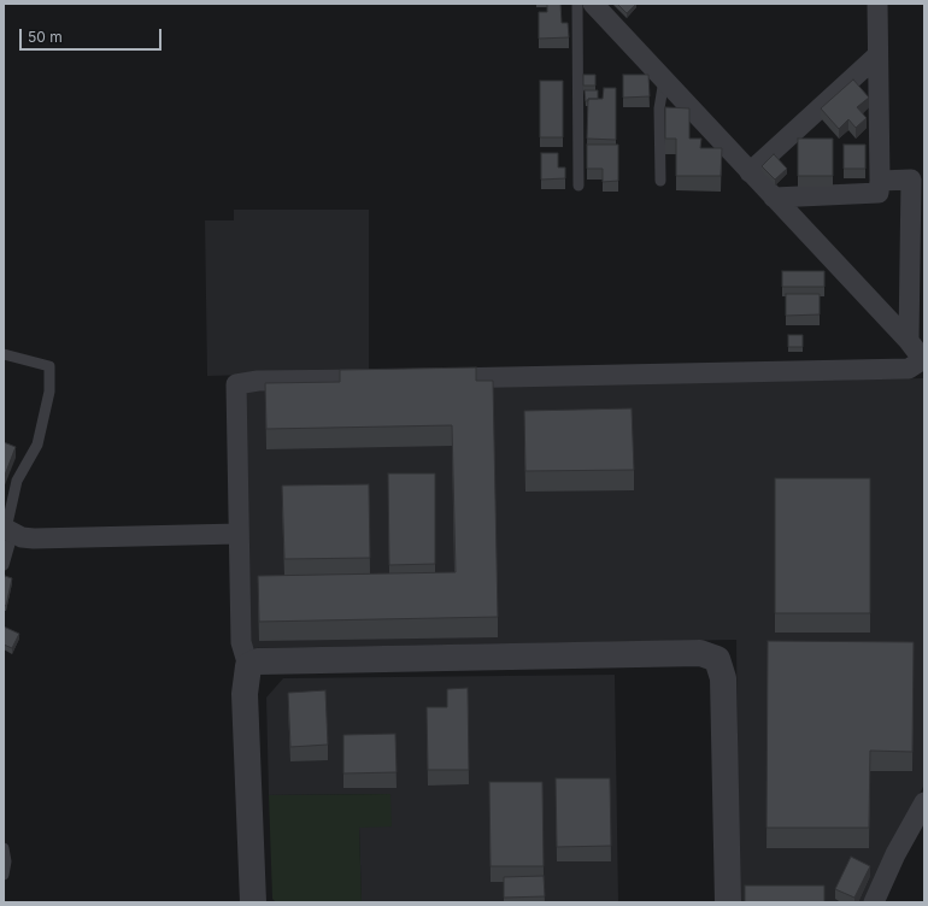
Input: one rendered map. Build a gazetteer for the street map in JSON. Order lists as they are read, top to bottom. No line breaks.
{"scale_bar":"50 m"}
